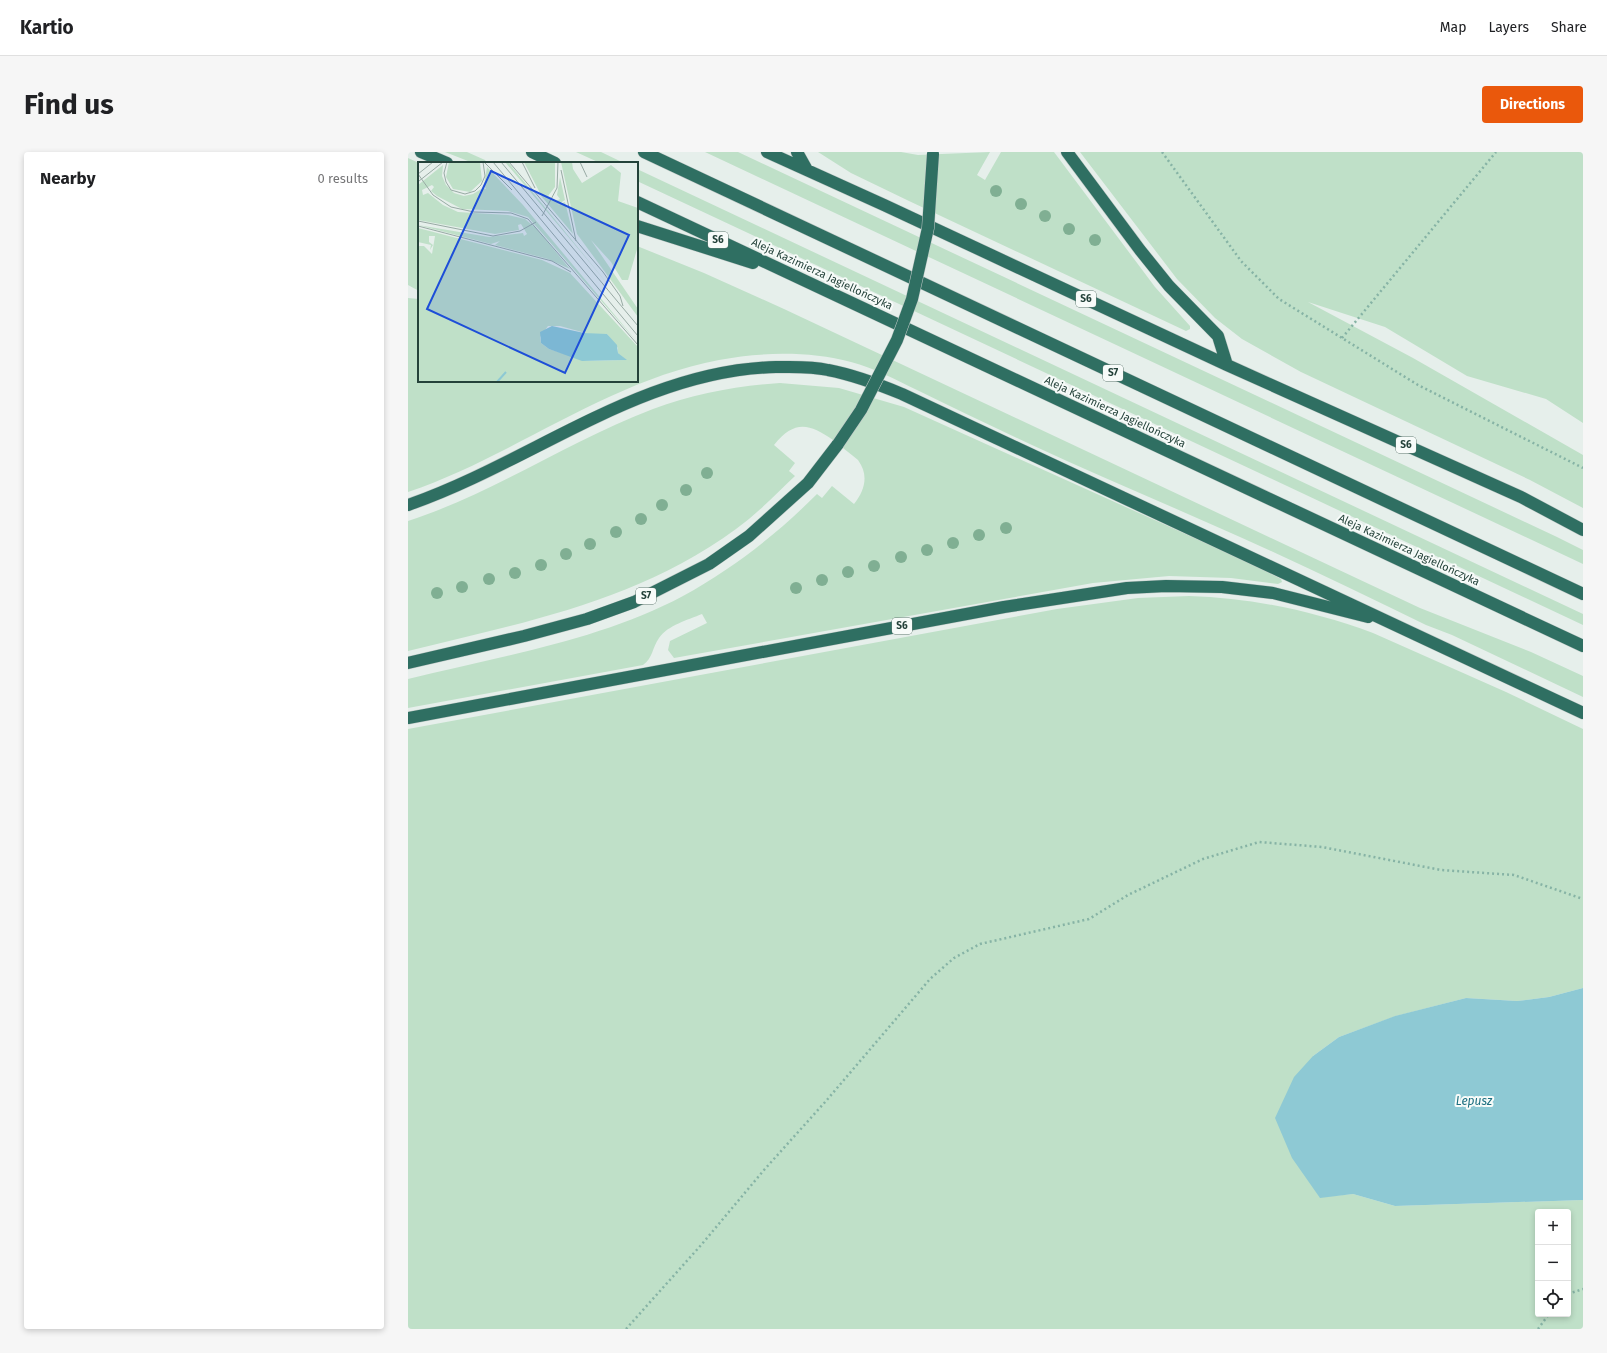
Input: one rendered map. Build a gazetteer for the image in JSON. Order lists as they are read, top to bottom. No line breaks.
{"streets":{"highway":["S6","Aleja Kazimierza Jagiellończyka","S7"]},"water":["Lepusz"],"page":{"header":"Kartio","nav":["Map","Layers","Share"],"buttons":"Directions","title":"Find us","heading":["Nearby","0 results"],"map_buttons":["+","−"]}}
